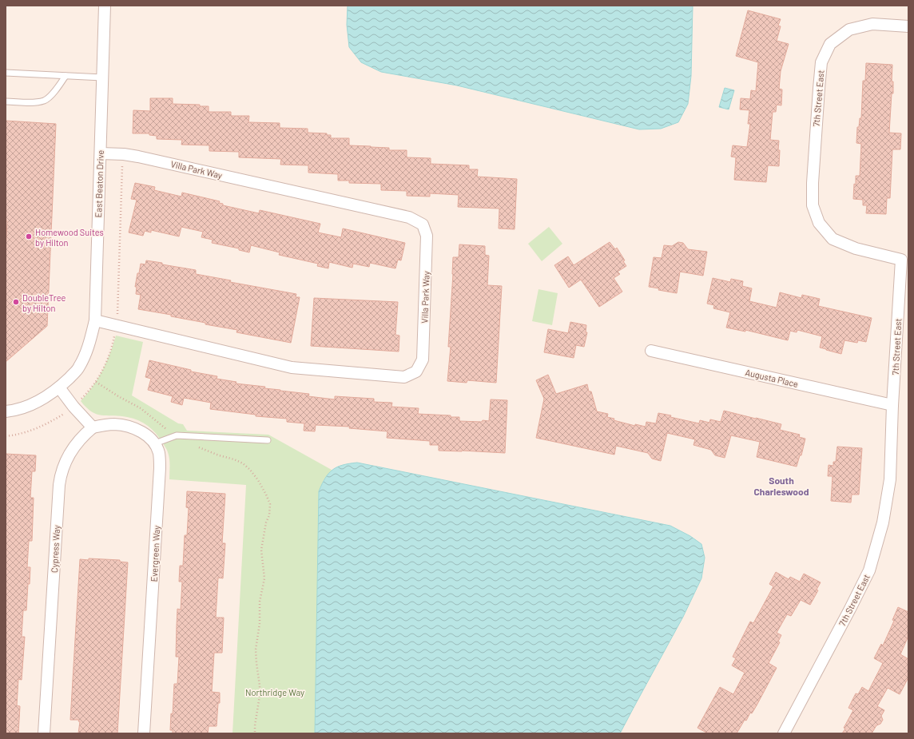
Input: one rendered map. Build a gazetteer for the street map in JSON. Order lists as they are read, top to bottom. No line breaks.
{"streets":{"street":["7th Street East","Villa Park Way","East Beaton Drive","Augusta Place","Cypress Way","Evergreen Way"]},"crossings":[["7th Street East","Augusta Place"],["Villa Park Way","East Beaton Drive"]],"districts":["South Charleswood"],"parks":["Northridge Way"],"places":["Homewood Suites by Hilton","DoubleTree by Hilton"]}
